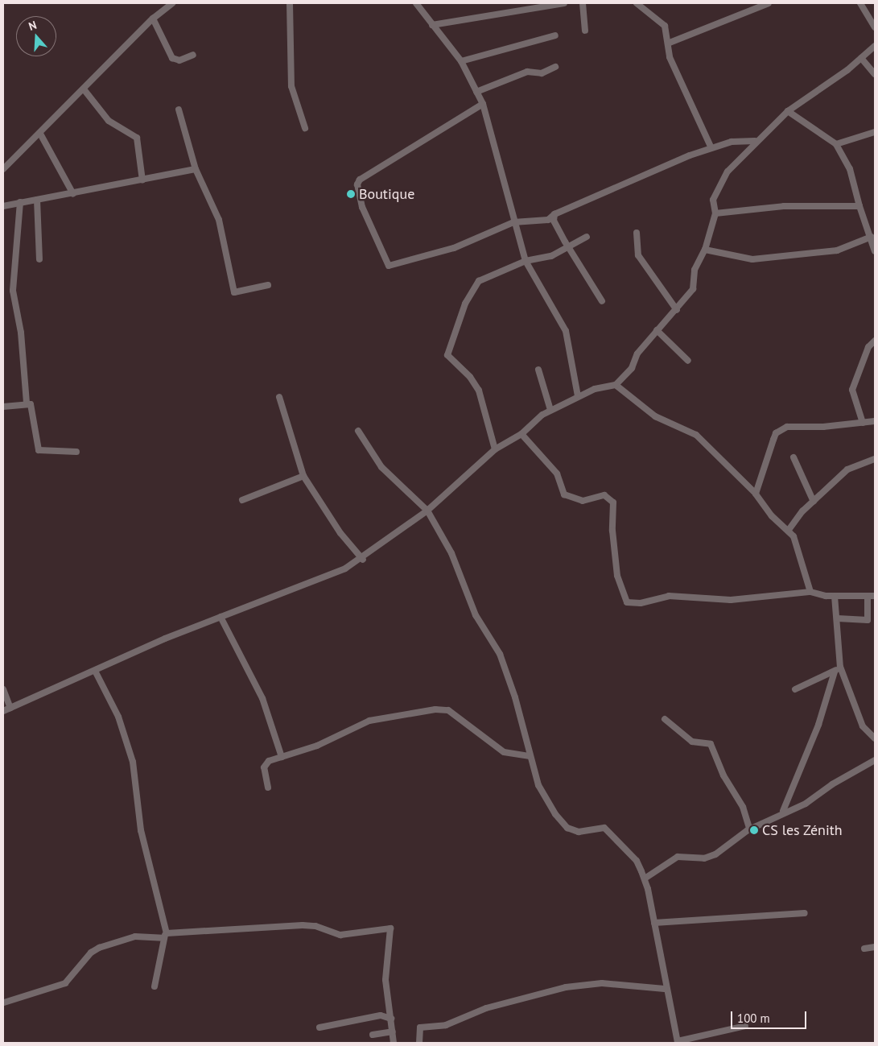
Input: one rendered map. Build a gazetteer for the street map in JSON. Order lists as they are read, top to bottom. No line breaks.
{"places":["Boutique","CS les Zénith"],"scale_bar":"100 m","north":"top"}
